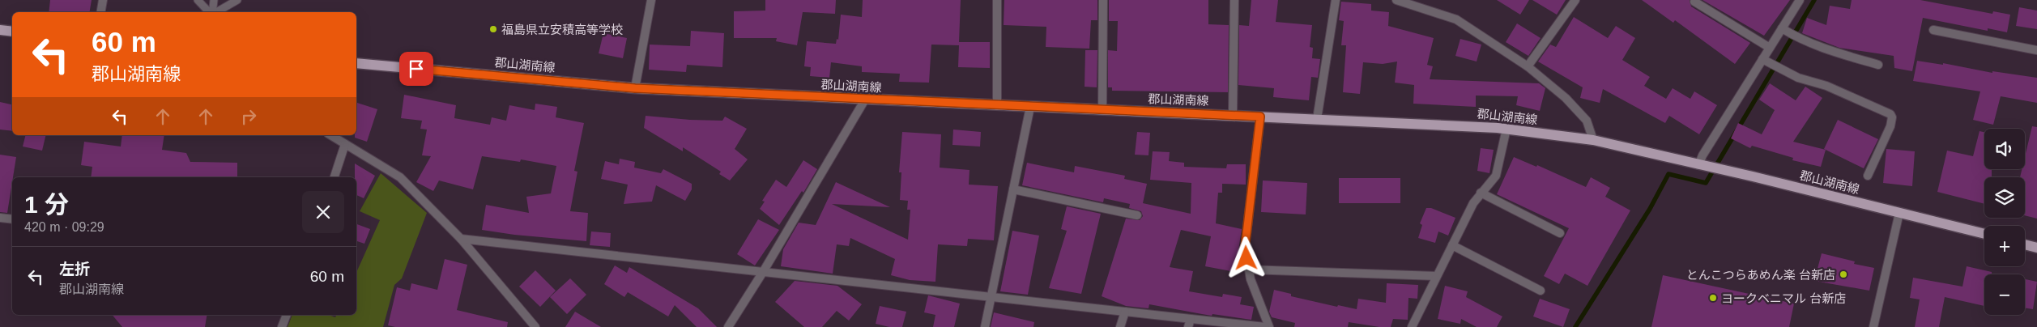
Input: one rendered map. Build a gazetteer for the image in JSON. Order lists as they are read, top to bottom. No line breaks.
{"streets":{"main road":["郡山湖南線"]},"places":["福島県立安積高等学校","とんこつらあめん楽 台新店","ヨークベニマル 台新店"],"page":{"turn":["60 m","郡山湖南線"],"map_buttons":["+","−"],"heading":["1 分","420 m · 09:29"],"list":[{"name":"左折","note":"郡山湖南線","value":"60 m"}]}}
